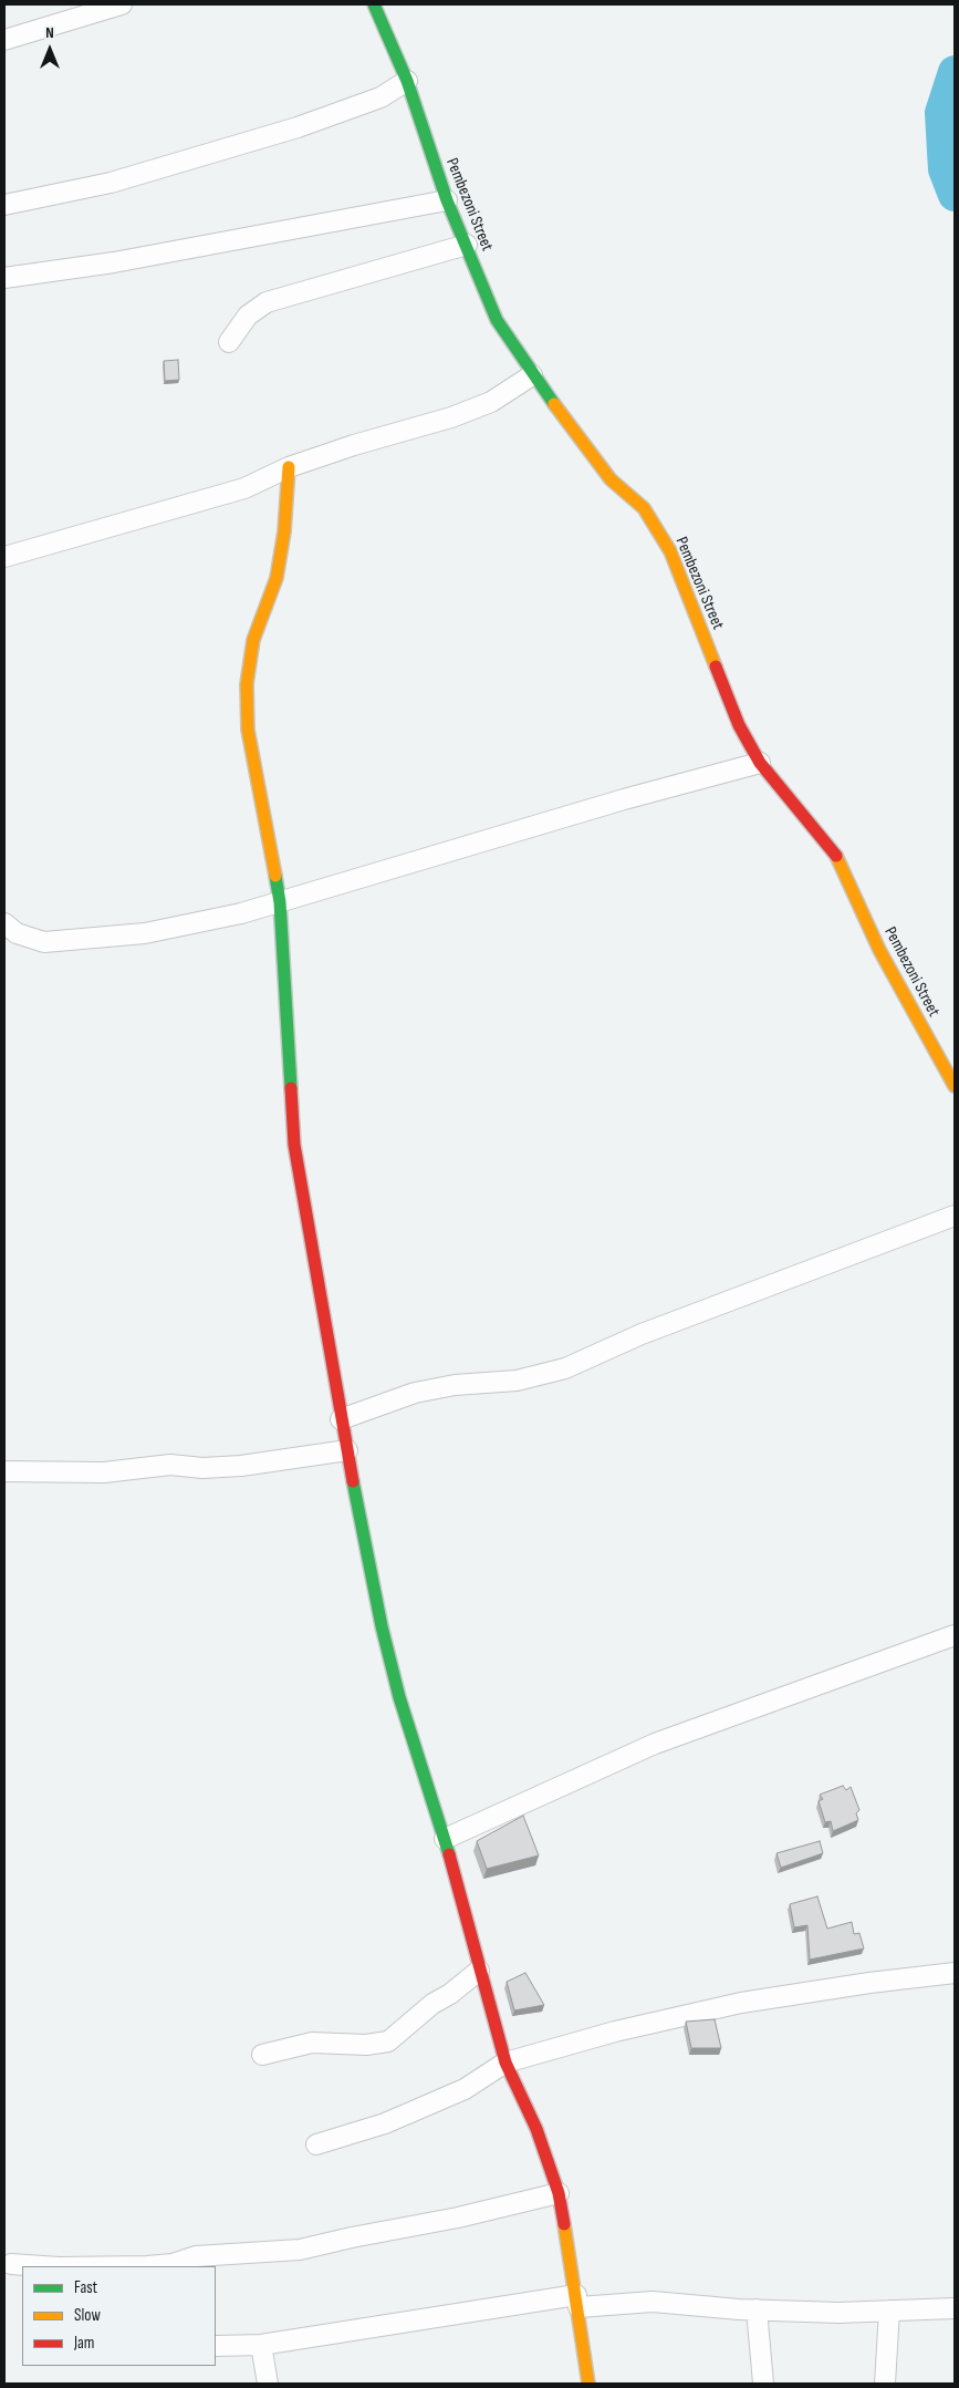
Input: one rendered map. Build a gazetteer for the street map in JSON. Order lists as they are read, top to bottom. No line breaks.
{"streets":{"street":["Pembezoni Street"]},"legend":["Fast","Slow","Jam"],"north":"top"}
